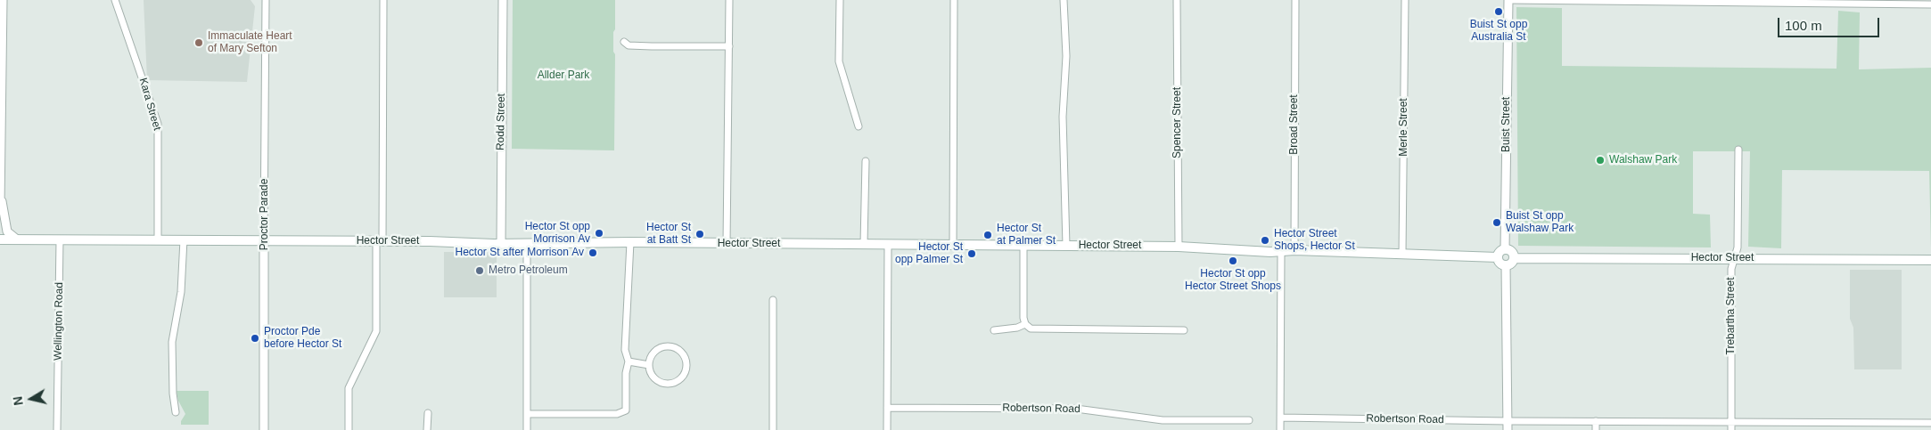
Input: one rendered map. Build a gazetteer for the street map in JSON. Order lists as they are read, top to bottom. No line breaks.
{"streets":{"main road":["Hector Street"],"street":["Kara Street","Rodd Street","Spencer Street","Broad Street","Buist Street","Merle Street","Proctor Parade","Trebartha Street","Wellington Road","Robertson Road"]},"crossings":[["Kara Street","Hector Street"],["Rodd Street","Hector Street"],["Spencer Street","Hector Street"],["Broad Street","Hector Street"],["Buist Street","Hector Street"],["Merle Street","Hector Street"],["Proctor Parade","Hector Street"],["Hector Street","Trebartha Street"],["Hector Street","Wellington Road"],["Trebartha Street","Robertson Road"]],"parks":["Allder Park"],"places":["Buist St opp Australia St","Immaculate Heart of Mary Sefton","Walshaw Park","Buist St opp Walshaw Park","Hector St opp Morrison Av","Hector St at Batt St","Hector St at Palmer St","Hector Street Shops, Hector St","Hector St after Morrison Av","Hector St opp Palmer St","Hector St opp Hector Street Shops","Metro Petroleum","Proctor Pde before Hector St"],"scale_bar":"100 m","north":"left"}
